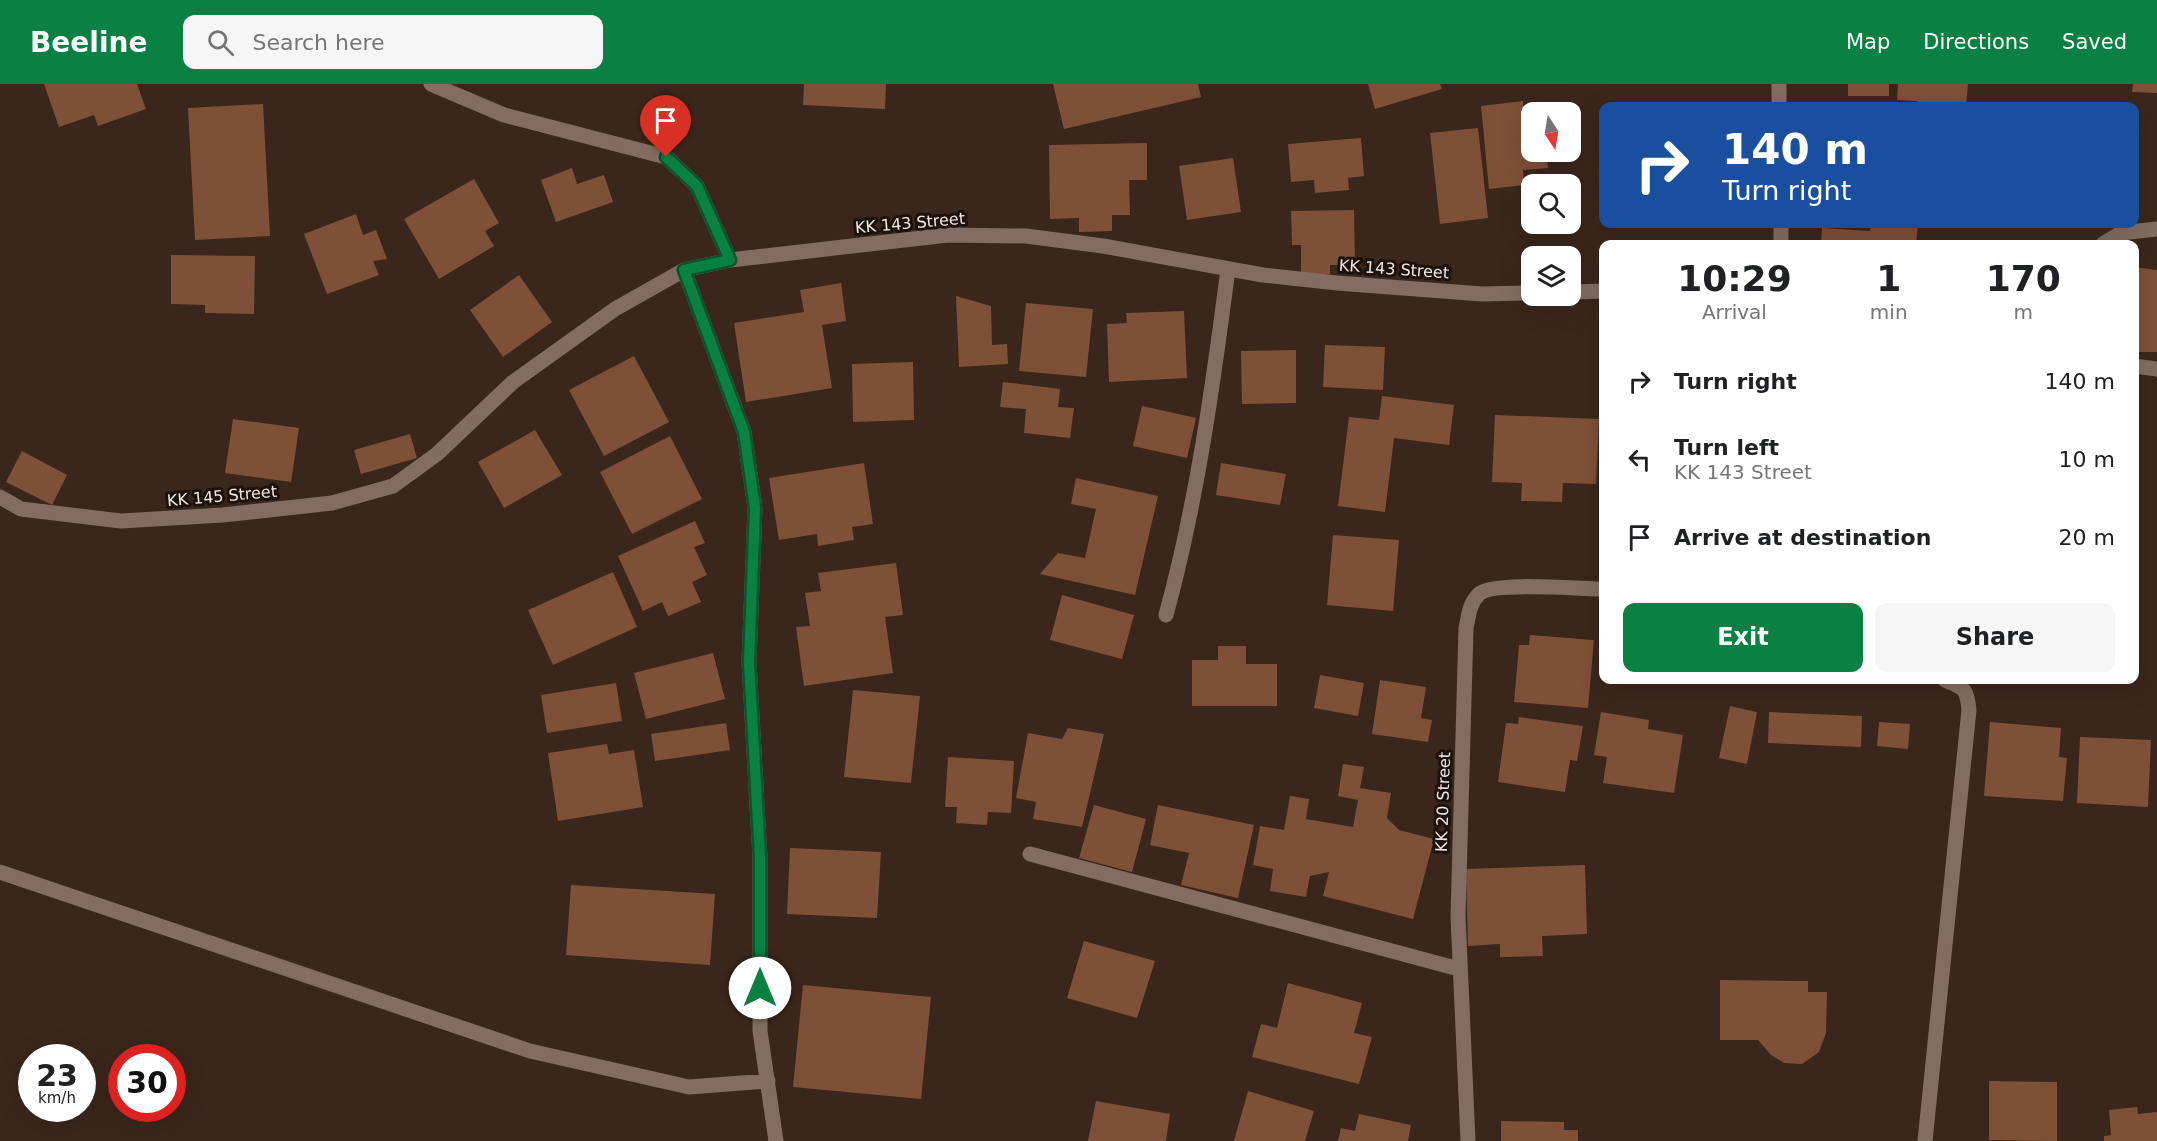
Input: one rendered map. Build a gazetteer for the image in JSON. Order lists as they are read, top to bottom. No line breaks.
{"streets":{"street":["KK 143 Street","KK 145 Street","KK 20 Street"]},"crossings":[["KK 143 Street","KK 145 Street"]],"north":"bottom","page":{"header":"Beeline","search":"Search here","nav":["Map","Directions","Saved"],"turn":["140 m","Turn right"],"eta":["10:29","Arrival","1","min","170","m"],"list":[{"name":"Turn right","value":"140 m"},{"name":"Turn left","note":"KK 143 Street","value":"10 m"},{"name":"Arrive at destination","value":"20 m"}],"buttons":["Exit","Share"],"speed":"23 km/h","limit":"30"}}
